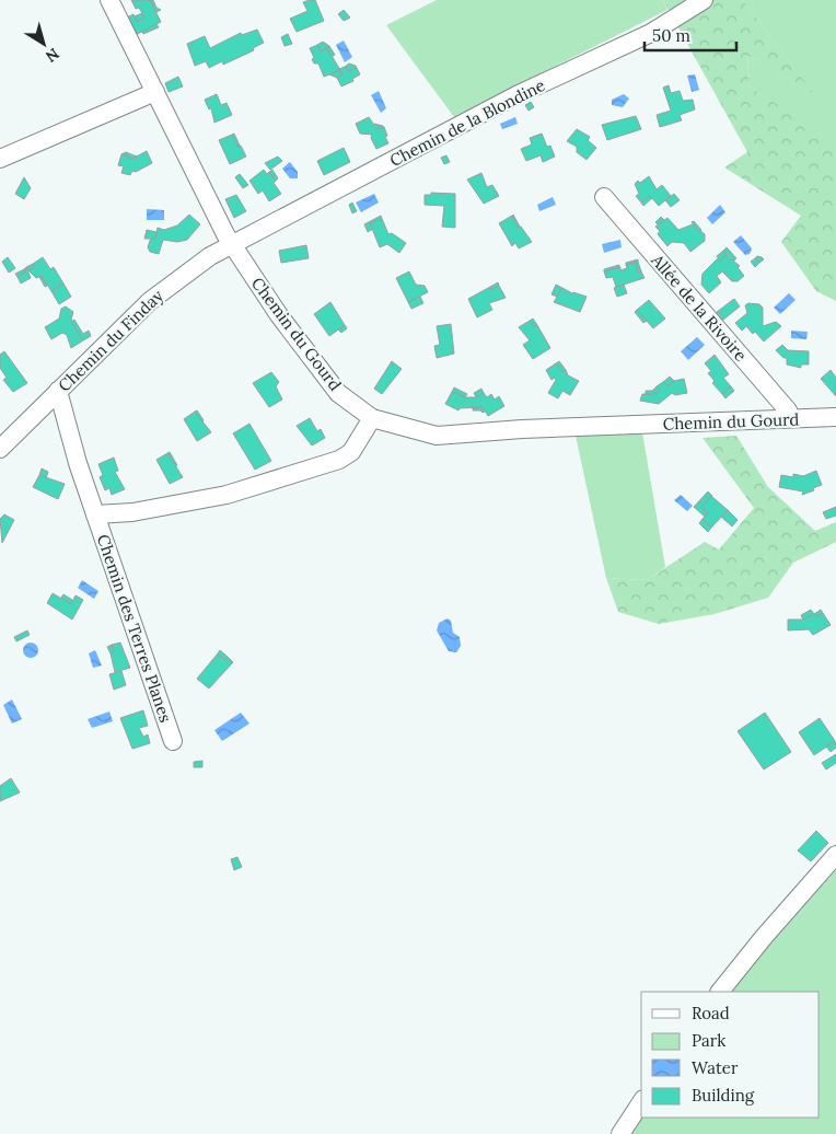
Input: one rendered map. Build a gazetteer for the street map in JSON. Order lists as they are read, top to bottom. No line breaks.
{"streets":{"street":["Chemin de la Blondine","Allée de la Rivoire","Chemin du Gourd","Chemin du Finday","Chemin des Terres Planes"]},"crossings":[["Chemin de la Blondine","Chemin du Gourd"],["Chemin de la Blondine","Chemin du Finday"],["Allée de la Rivoire","Chemin du Gourd"],["Chemin du Gourd","Chemin du Finday"],["Chemin du Gourd","Chemin des Terres Planes"],["Chemin du Finday","Chemin des Terres Planes"]],"legend":["Road","Park","Water","Building"],"scale_bar":"50 m","north":"bottom right"}
